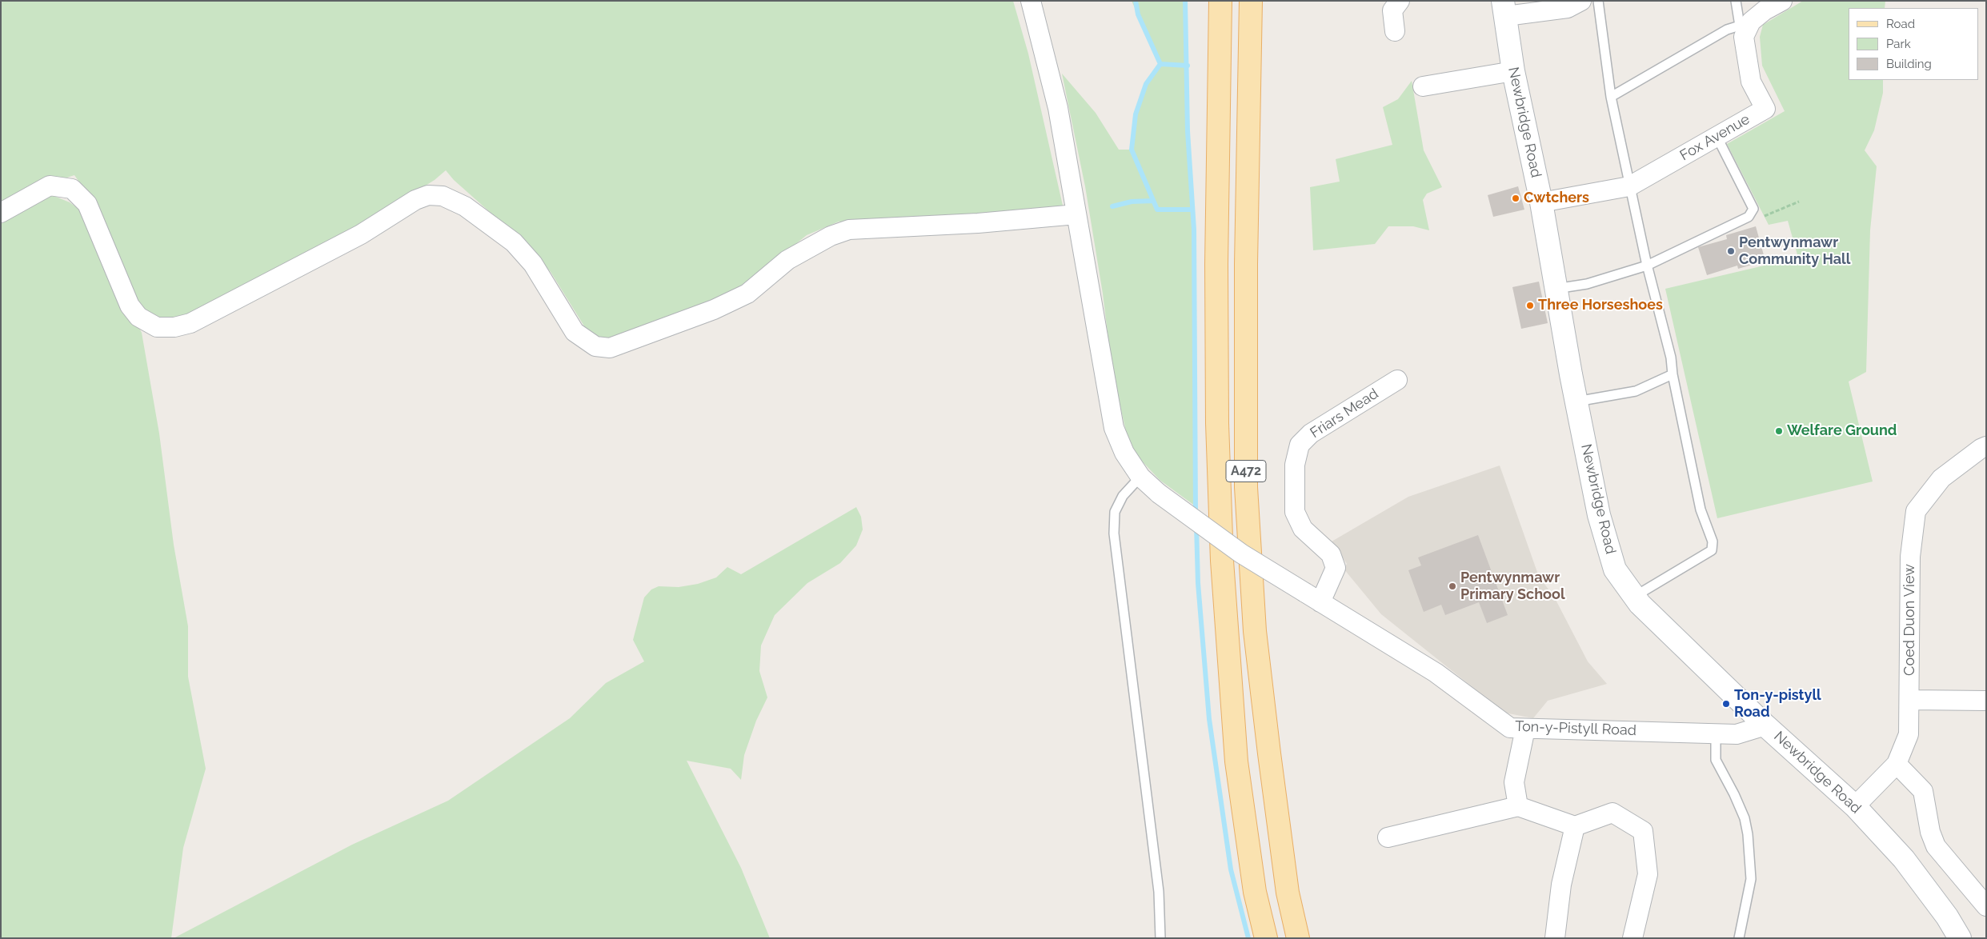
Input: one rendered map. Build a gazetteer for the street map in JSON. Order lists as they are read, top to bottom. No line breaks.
{"streets":{"main road":["A472"],"street":["Newbridge Road","Fox Avenue","Friars Mead","Coed Duon View","Ton-y-Pistyll Road"]},"crossings":[["Newbridge Road","Fox Avenue"],["Newbridge Road","Coed Duon View"],["Newbridge Road","Ton-y-Pistyll Road"],["Friars Mead","Ton-y-Pistyll Road"]],"places":["Cwtchers","Pentwynmawr Community Hall","Three Horseshoes","Welfare Ground","Pentwynmawr Primary School","Ton-y-pistyll Road"],"legend":["Road","Park","Building"]}
